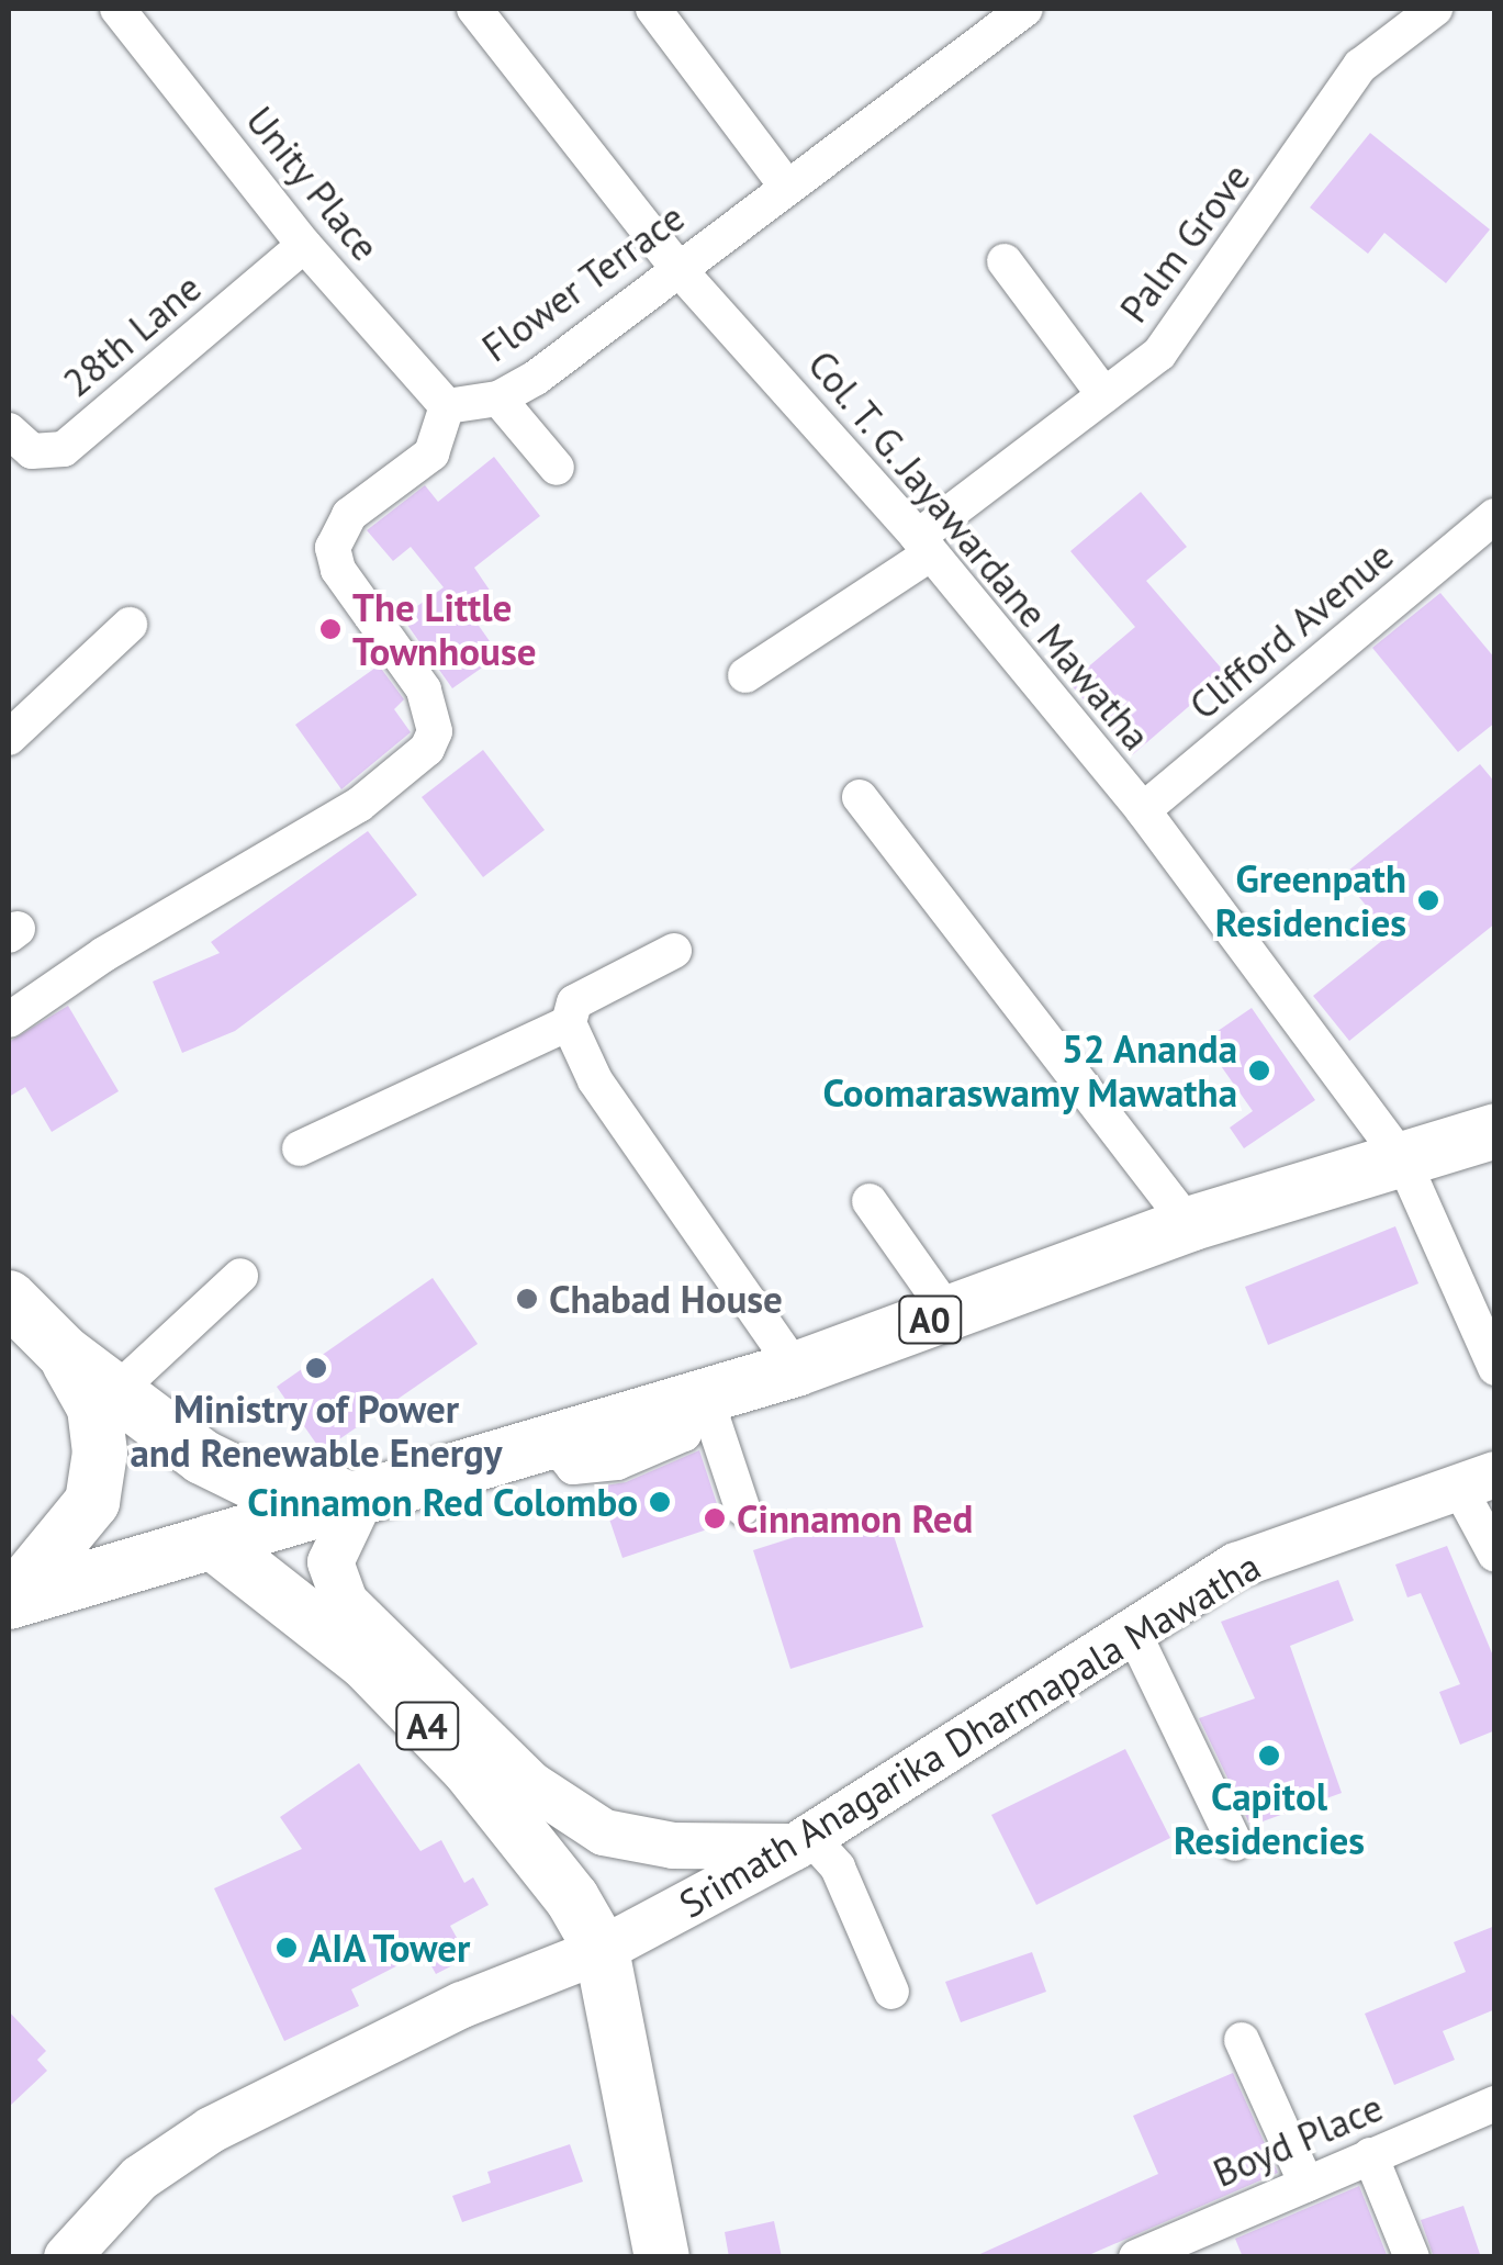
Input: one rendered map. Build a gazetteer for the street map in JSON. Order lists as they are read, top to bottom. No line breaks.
{"streets":{"highway":["A0","A4"],"main road":["Srimath Anagarika Dharmapala Mawatha"],"street":["Unity Place","Palm Grove","Flower Terrace","28th Lane","Col. T. G. Jayawardane Mawatha","Clifford Avenue","Boyd Place"]},"crossings":[["Unity Place","Flower Terrace"],["Unity Place","28th Lane"],["Palm Grove","Col. T. G. Jayawardane Mawatha"],["Flower Terrace","Col. T. G. Jayawardane Mawatha"],["Col. T. G. Jayawardane Mawatha","Clifford Avenue"],["Col. T. G. Jayawardane Mawatha","A0"],["A0","A4"],["A4","Srimath Anagarika Dharmapala Mawatha"]],"places":["The Little Townhouse","Greenpath Residencies","52 Ananda Coomaraswamy Mawatha","Chabad House","Ministry of Power and Renewable Energy","Cinnamon Red Colombo","Cinnamon Red","Capitol Residencies","AIA Tower"]}
